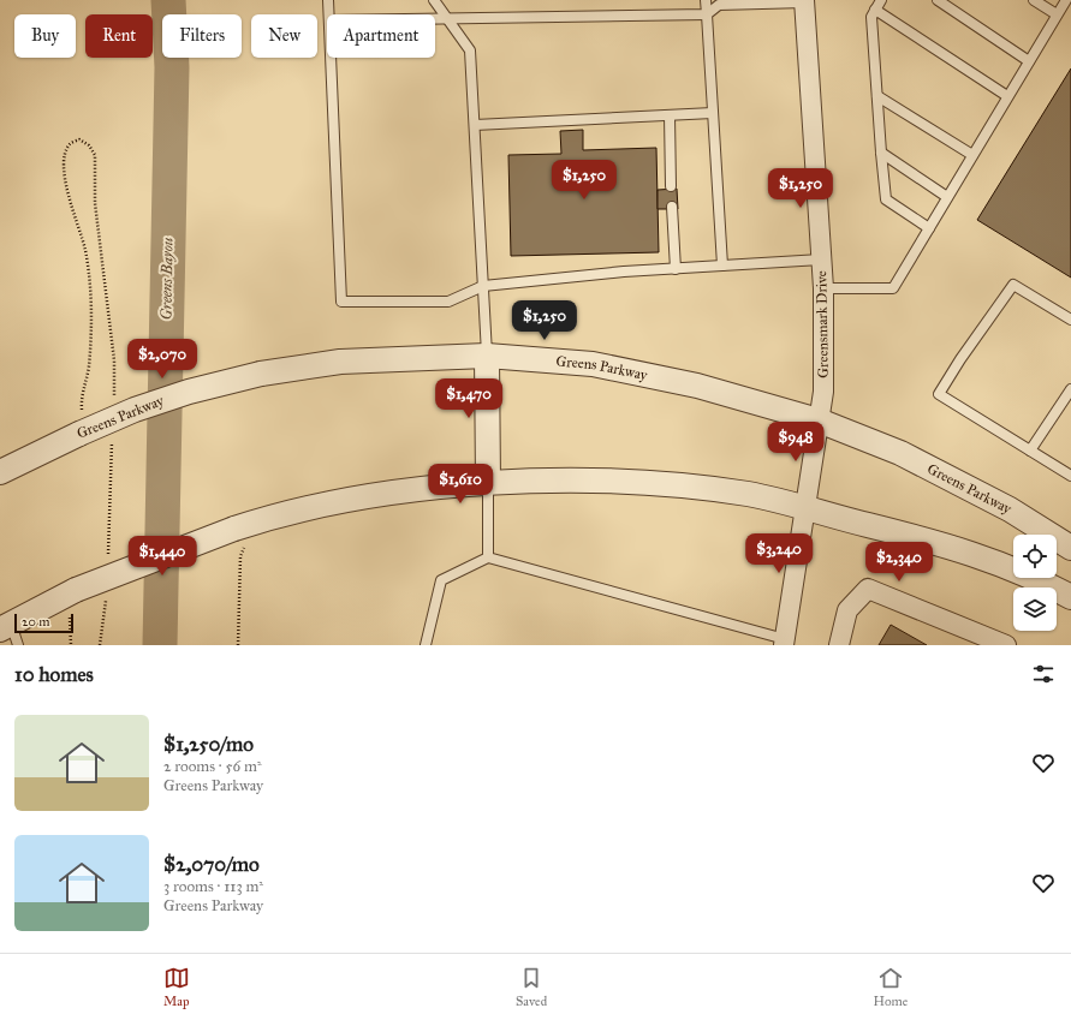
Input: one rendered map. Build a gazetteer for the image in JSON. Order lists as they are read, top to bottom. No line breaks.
{"streets":{"street":["Greensmark Drive","Greens Parkway"]},"crossings":[["Greensmark Drive","Greens Parkway"]],"water":["Greens Bayou"],"scale_bar":"20 m","page":{"chip":["Buy","Rent","Filters","New","Apartment"],"price":["$1,250","$1,250","$1,250","$2,070","$1,470","$948","$1,610","$3,240","$1,440","$2,340"],"scale":"20 m","heading":"10 homes","list":[{"name":"$1,250/mo","note":"2 rooms · 56 m² · Greens Parkway"},{"name":"$2,070/mo","note":"3 rooms · 113 m² · Greens Parkway"}],"tabs":["Map","Saved","Home"]}}
